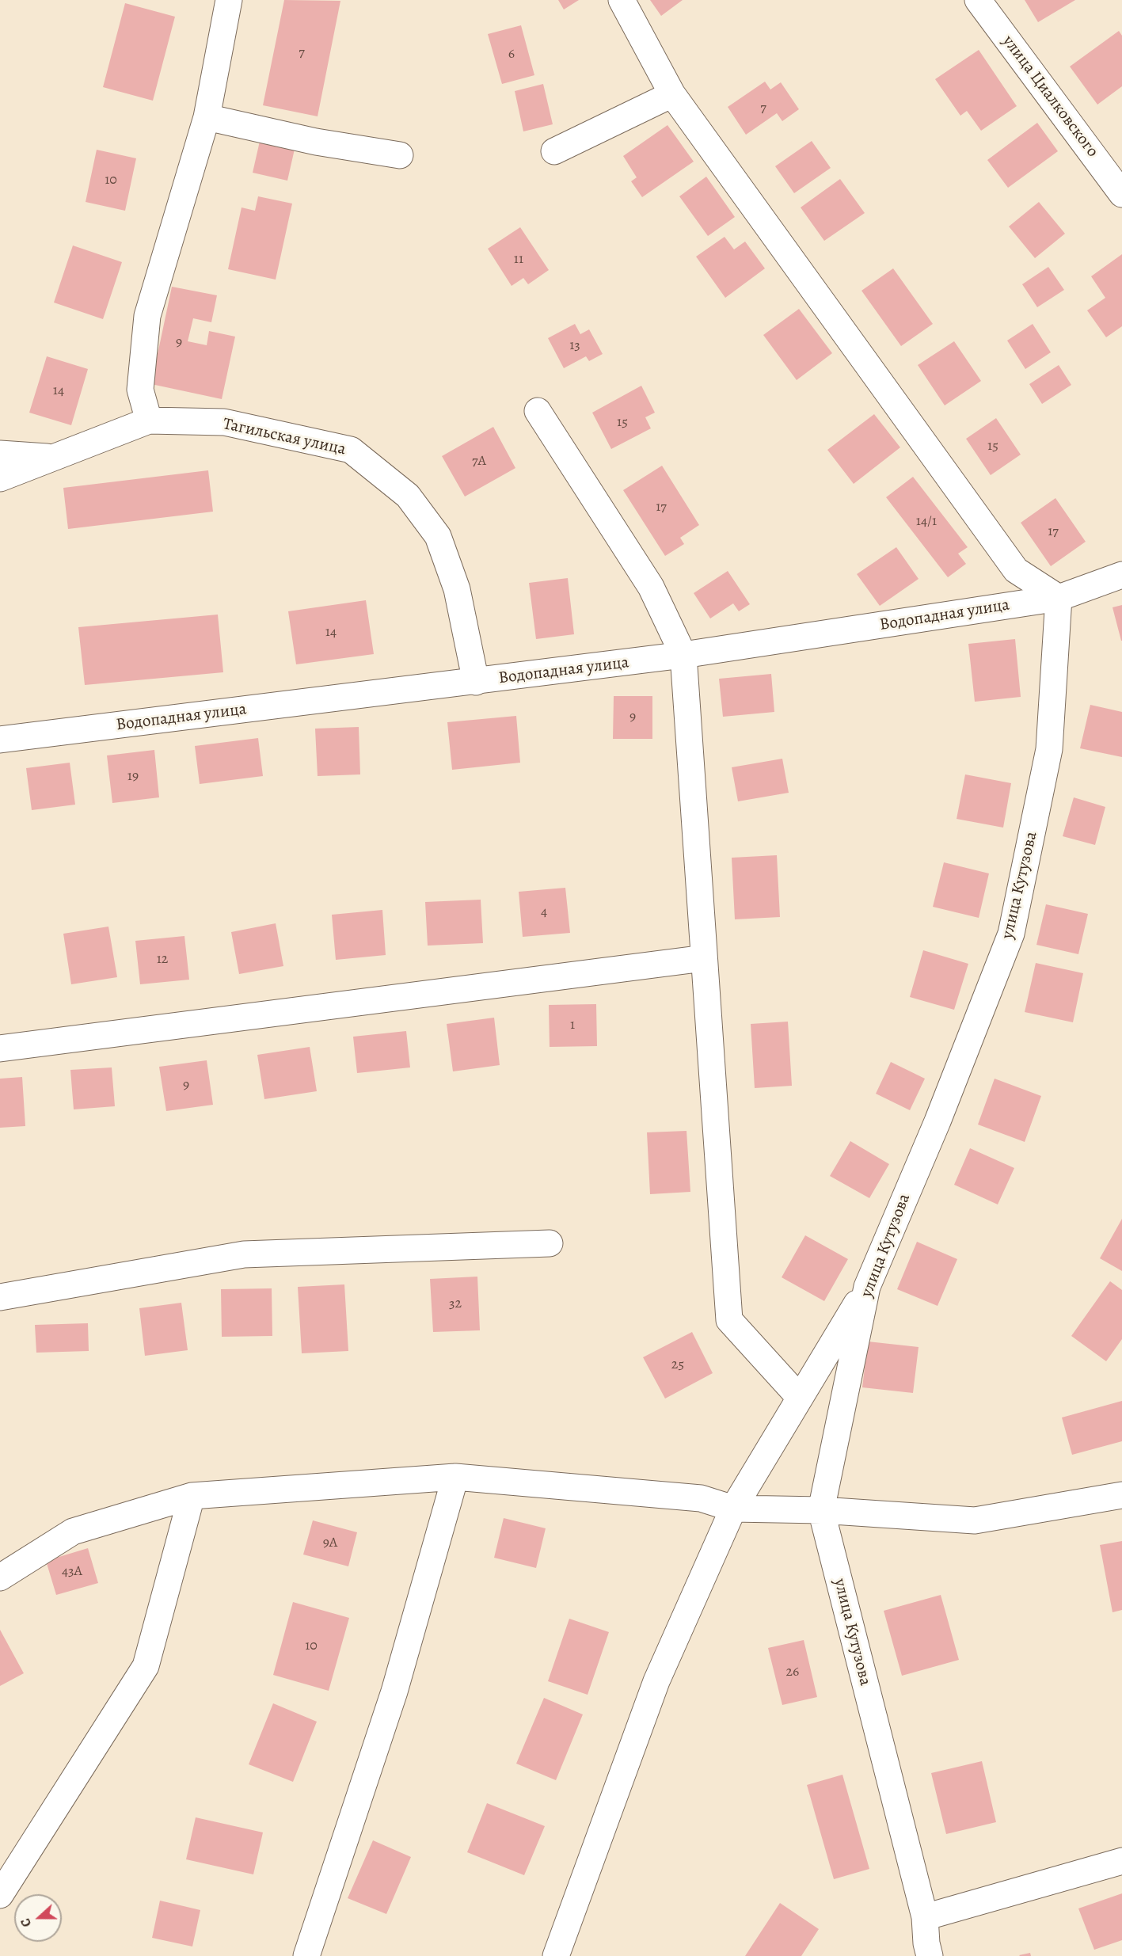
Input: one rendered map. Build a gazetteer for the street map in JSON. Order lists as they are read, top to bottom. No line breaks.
{"streets":{"street":["улица Циалковского","Тагильская улица","Водопадная улица","улица Кутузова"]},"crossings":[["Тагильская улица","Водопадная улица"],["Водопадная улица","улица Кутузова"]],"house_numbers":["7","6","7","10","11","9","13","14","15","15","7А","17","14/1","17","14","9","19","4","12","1","9","32","25","9А","43А","10","26"],"north":"left"}
